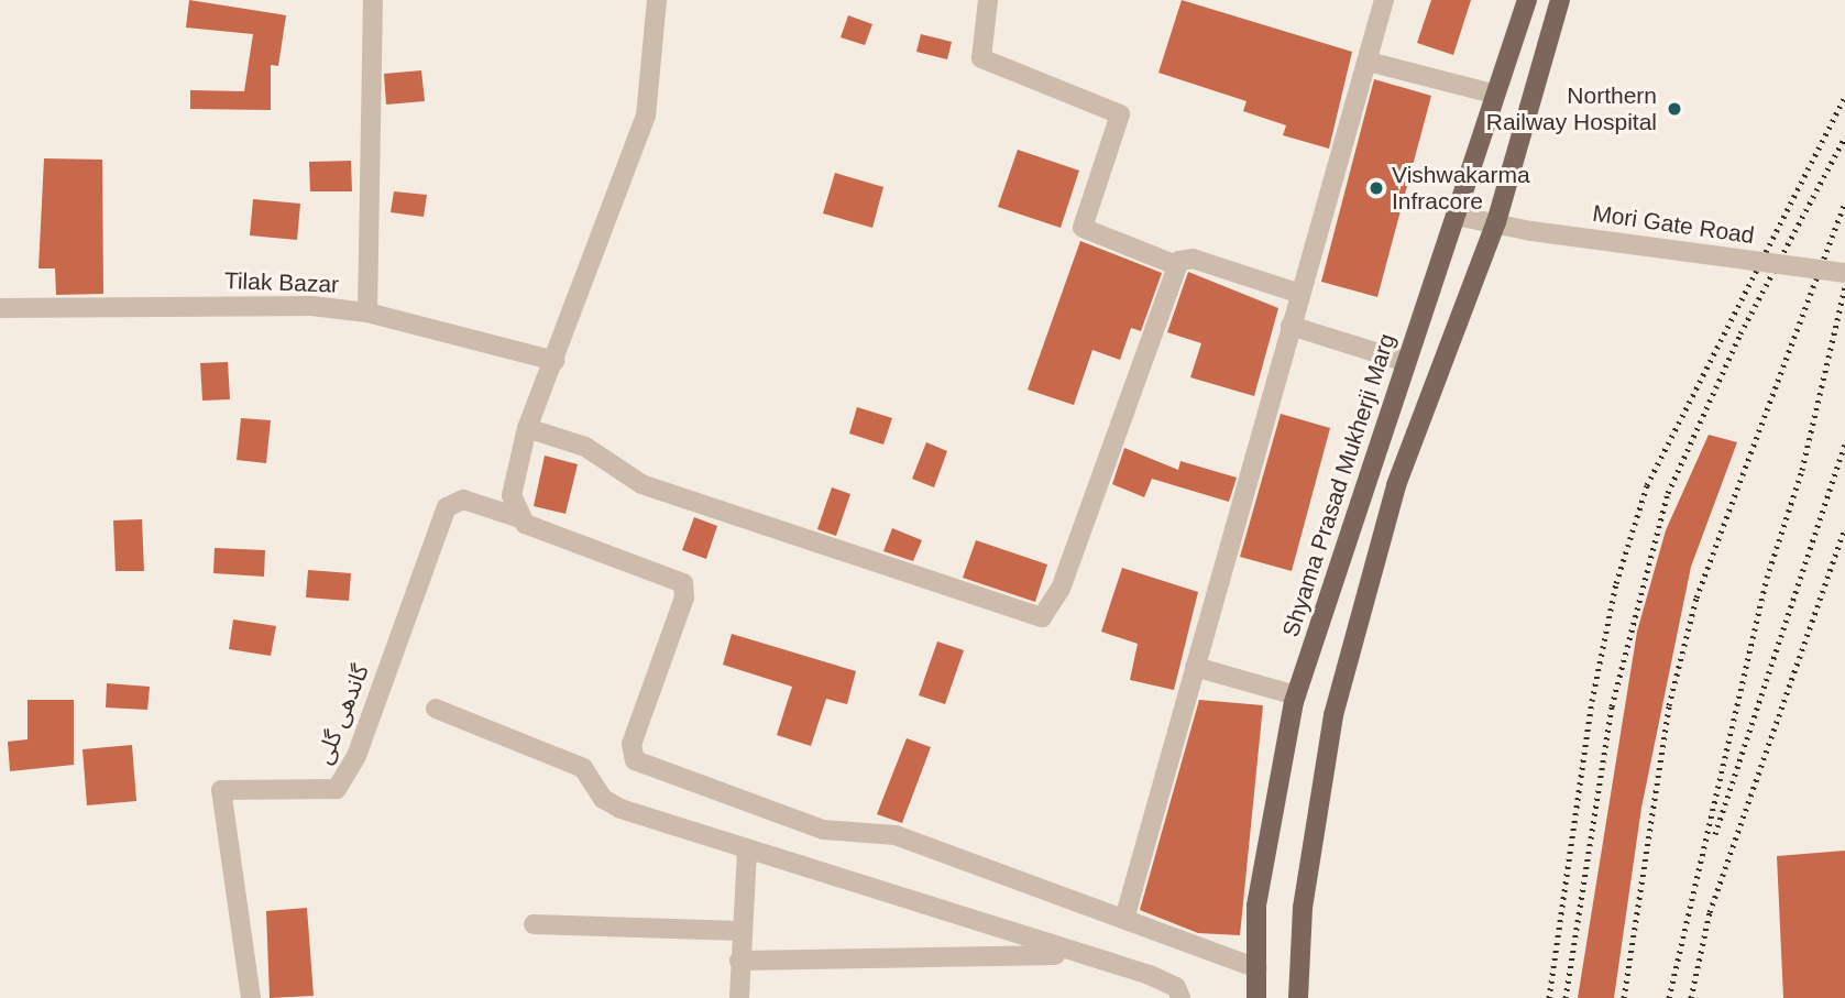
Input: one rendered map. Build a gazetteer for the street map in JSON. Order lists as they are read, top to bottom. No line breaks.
{"streets":{"main road":["Shyama Prasad Mukherji Marg"],"street":["Mori Gate Road","Tilak Bazar","گاندھی گلی"]},"crossings":[["Mori Gate Road","Shyama Prasad Mukherji Marg"]],"places":["Northern Railway Hospital","Vishwakarma Infracore"]}
